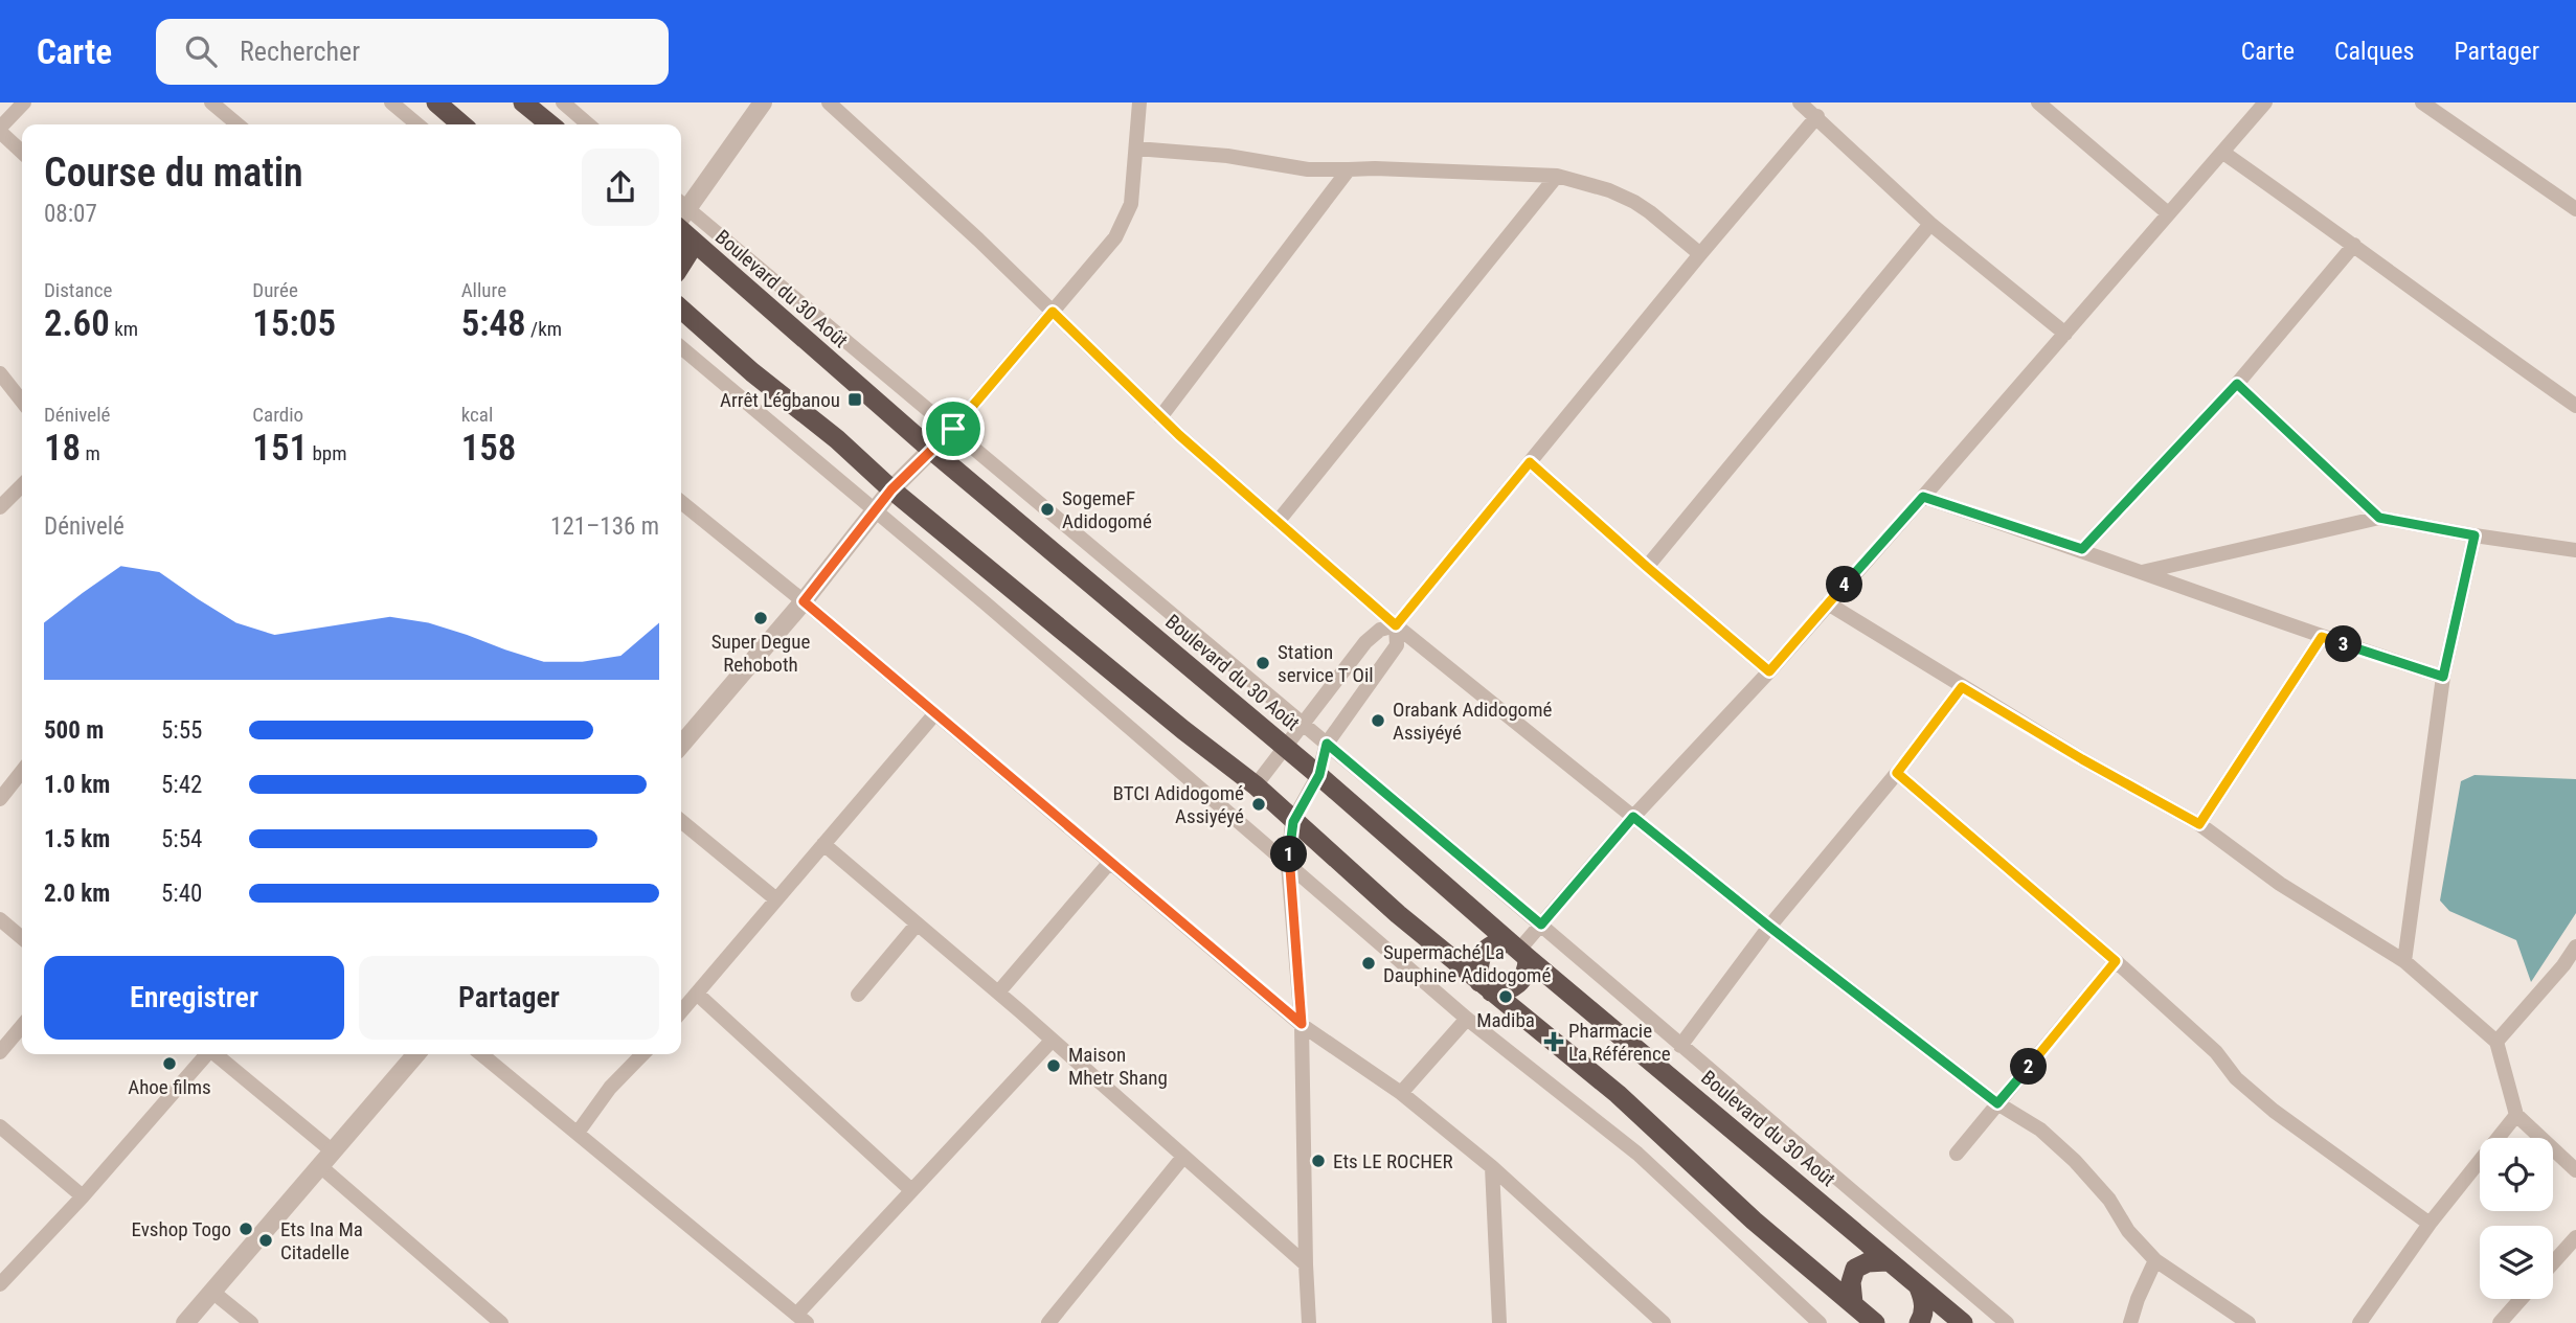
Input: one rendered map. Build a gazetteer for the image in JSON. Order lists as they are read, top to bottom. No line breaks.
{"streets":{"highway":["Boulevard du 30 Août"]},"places":{"transit":["Arrêt Légbanou"],"other":["SogemeF Adidogomé","Super Degue Rehoboth","Station service T Oil","Orabank Adidogomé Assiyéyé","BTCI Adidogomé Assiyéyé","Supermaché La Dauphine Adidogomé","Madiba","Ahoe films","Maison Mhetr Shang","Ets LE ROCHER","Evshop Togo","Ets Ina Ma Citadelle"],"health":["Pharmacie La Référence"]},"page":{"header":"Carte","search":"Rechercher","nav":["Carte","Calques","Partager"],"heading":["Course du matin","08:07"],"stats":[["Distance","2.60 km"],["Durée","15:05"],["Allure","5:48 /km"],["Dénivelé","18 m"],["Cardio","151 bpm"],["kcal","158"]],"chart":["Dénivelé","121–136 m"],"pins":["4","3","1","2"],"list":[{"name":"500 m","note":"5:55"},{"name":"1.0 km","note":"5:42"},{"name":"1.5 km","note":"5:54"},{"name":"2.0 km","note":"5:40"}],"buttons":["Enregistrer","Partager"]}}
